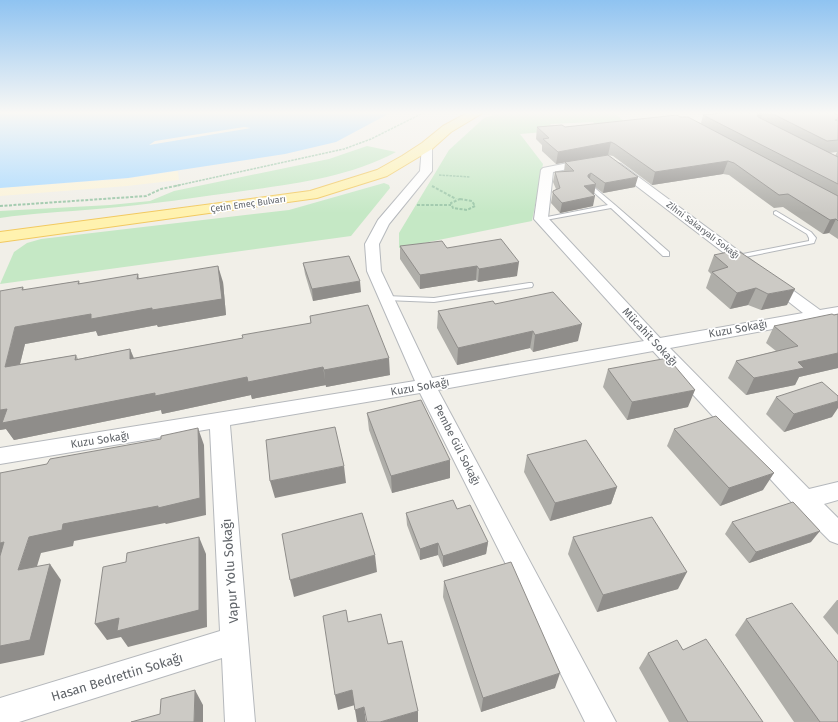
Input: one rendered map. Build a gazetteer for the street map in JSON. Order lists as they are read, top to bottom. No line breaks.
{"streets":{"main road":["Çetin Emeç Bulvarı"],"street":["Zihni Sakaryalı Sokağı","Kuzu Sokağı","Mücahit Sokağı","Pembe Gül Sokağı","Vapur Yolu Sokağı","Hasan Bedrettin Sokağı"]},"crossings":[["Zihni Sakaryalı Sokağı","Kuzu Sokağı"],["Zihni Sakaryalı Sokağı","Mücahit Sokağı"],["Kuzu Sokağı","Mücahit Sokağı"],["Kuzu Sokağı","Pembe Gül Sokağı"],["Kuzu Sokağı","Vapur Yolu Sokağı"],["Vapur Yolu Sokağı","Hasan Bedrettin Sokağı"]]}
